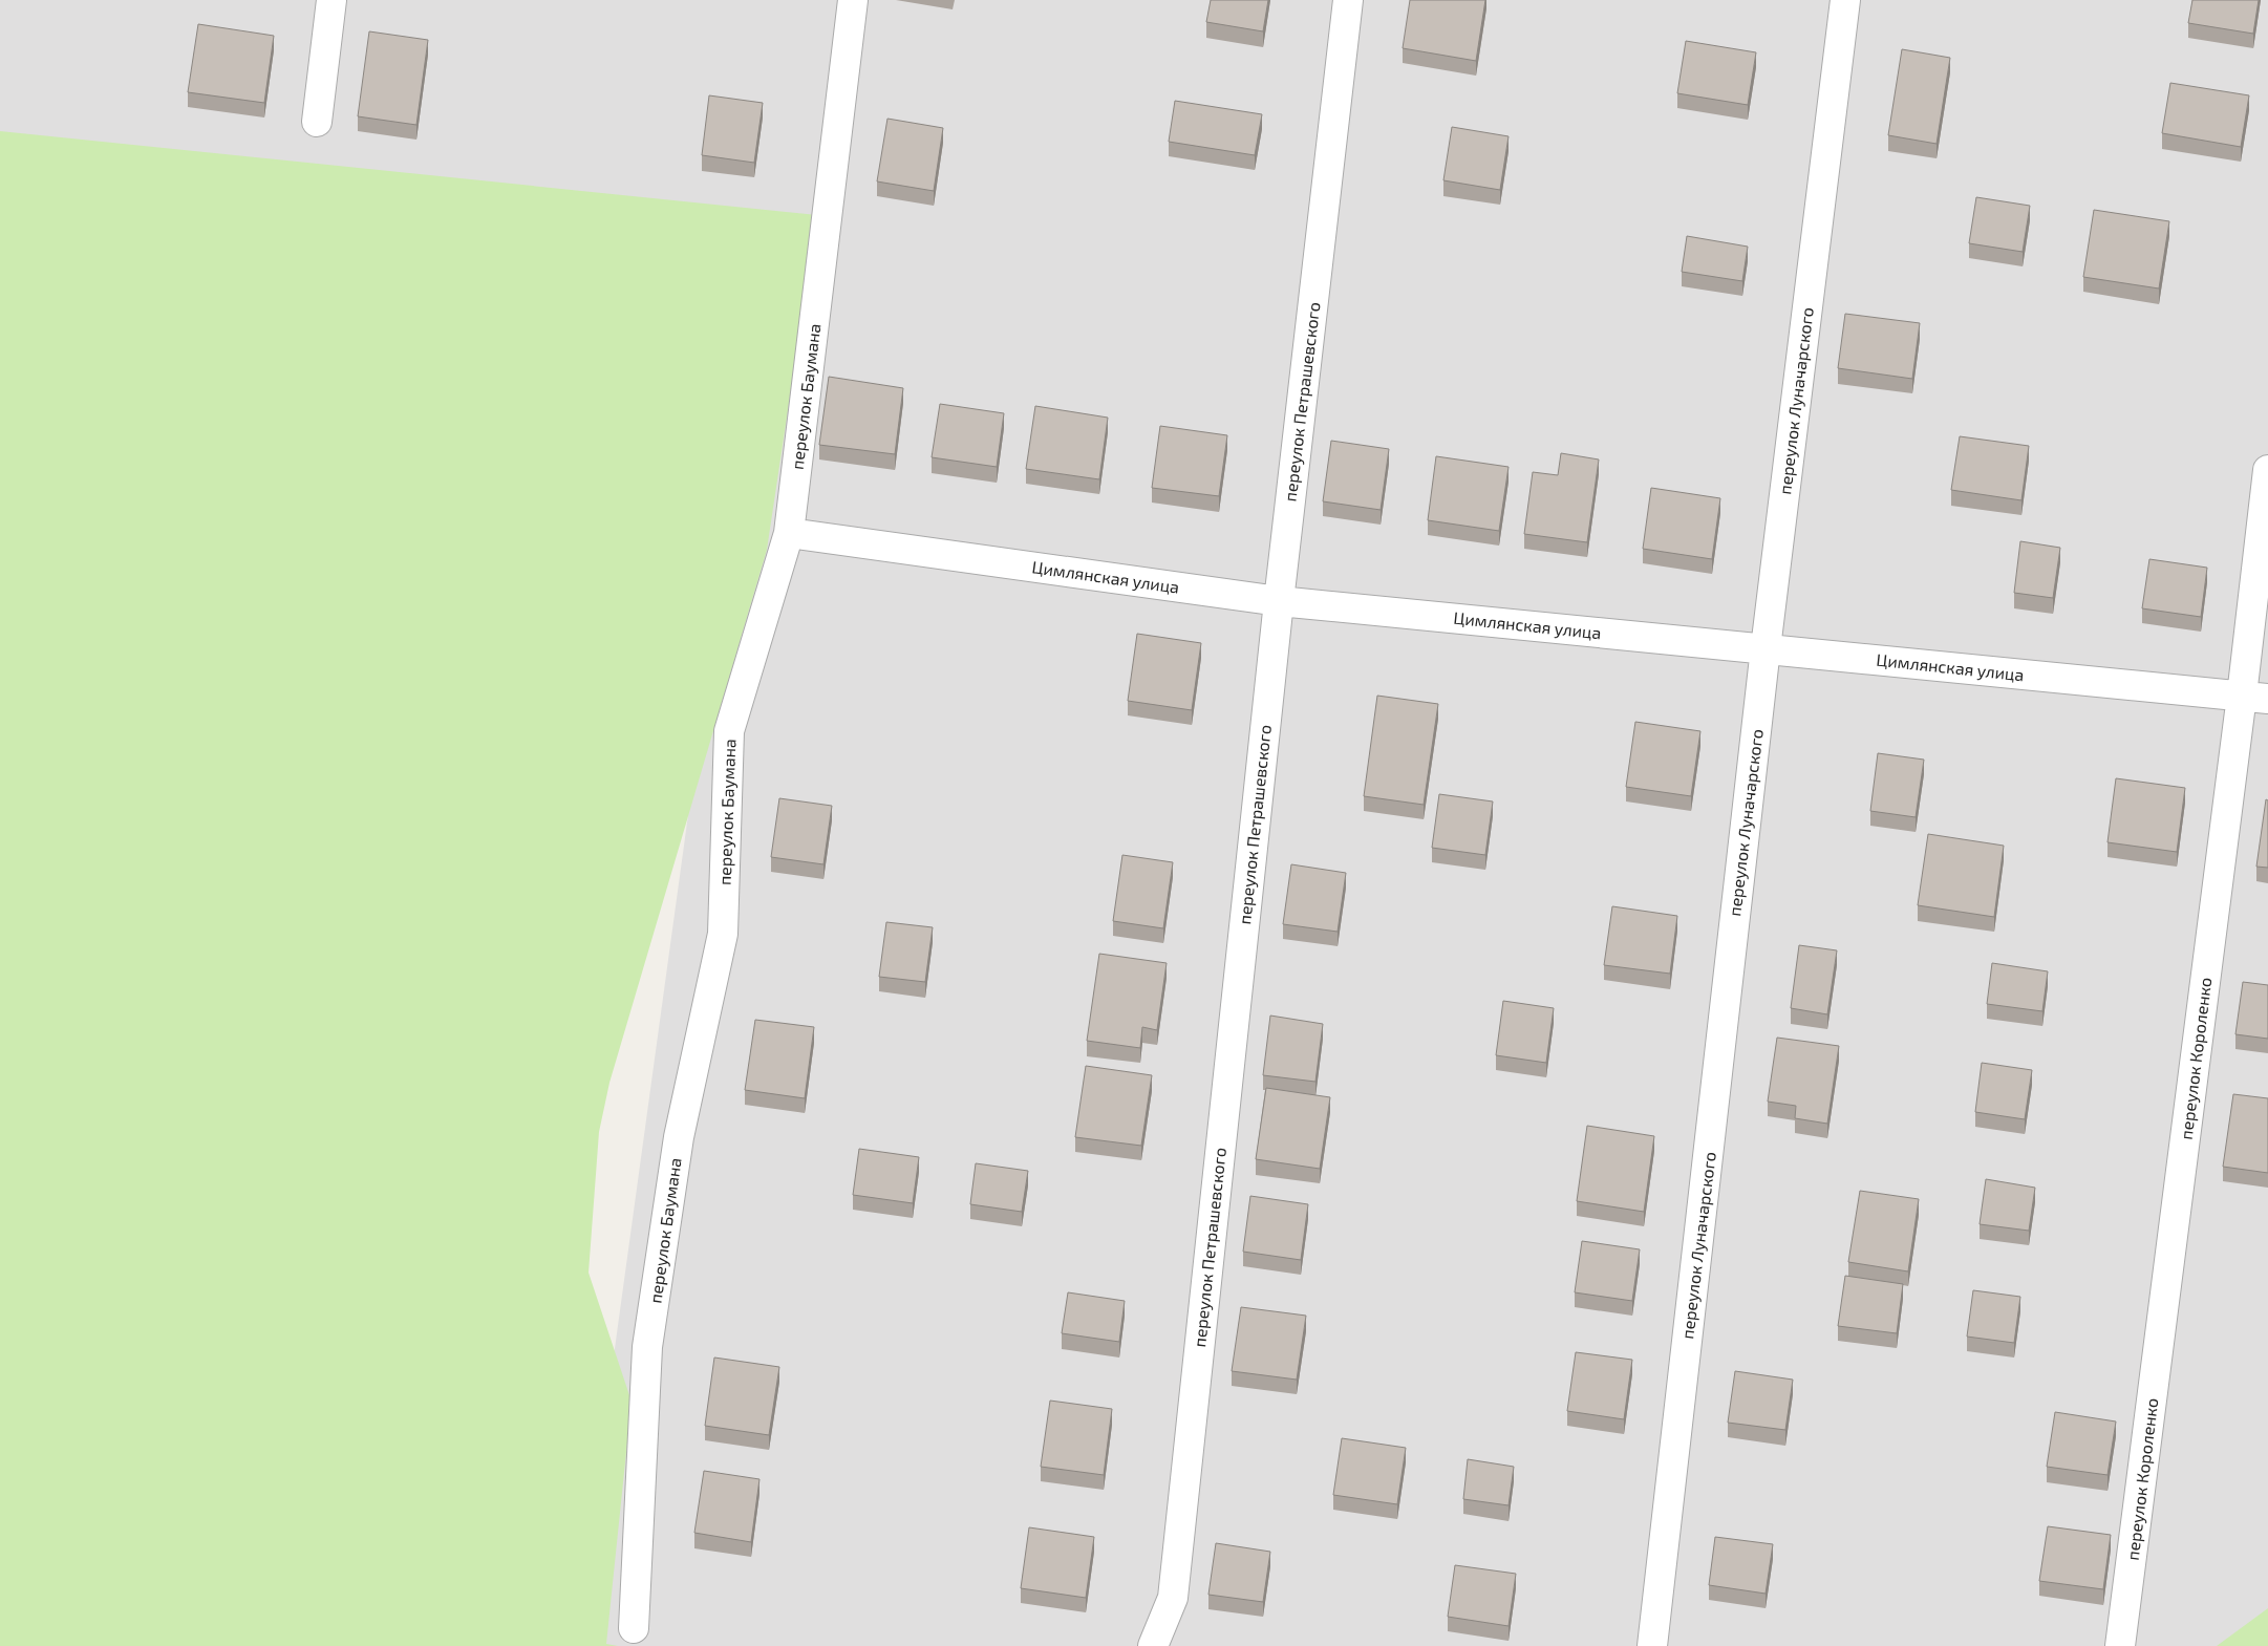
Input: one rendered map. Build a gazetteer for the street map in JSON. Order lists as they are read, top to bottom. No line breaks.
{"streets":{"street":["переулок Баумана","переулок Луначарского","переулок Петрашевского","Цимлянская улица","переулок Короленко"]},"crossings":[["переулок Баумана","Цимлянская улица"],["переулок Луначарского","Цимлянская улица"],["переулок Петрашевского","Цимлянская улица"],["Цимлянская улица","переулок Короленко"]]}
